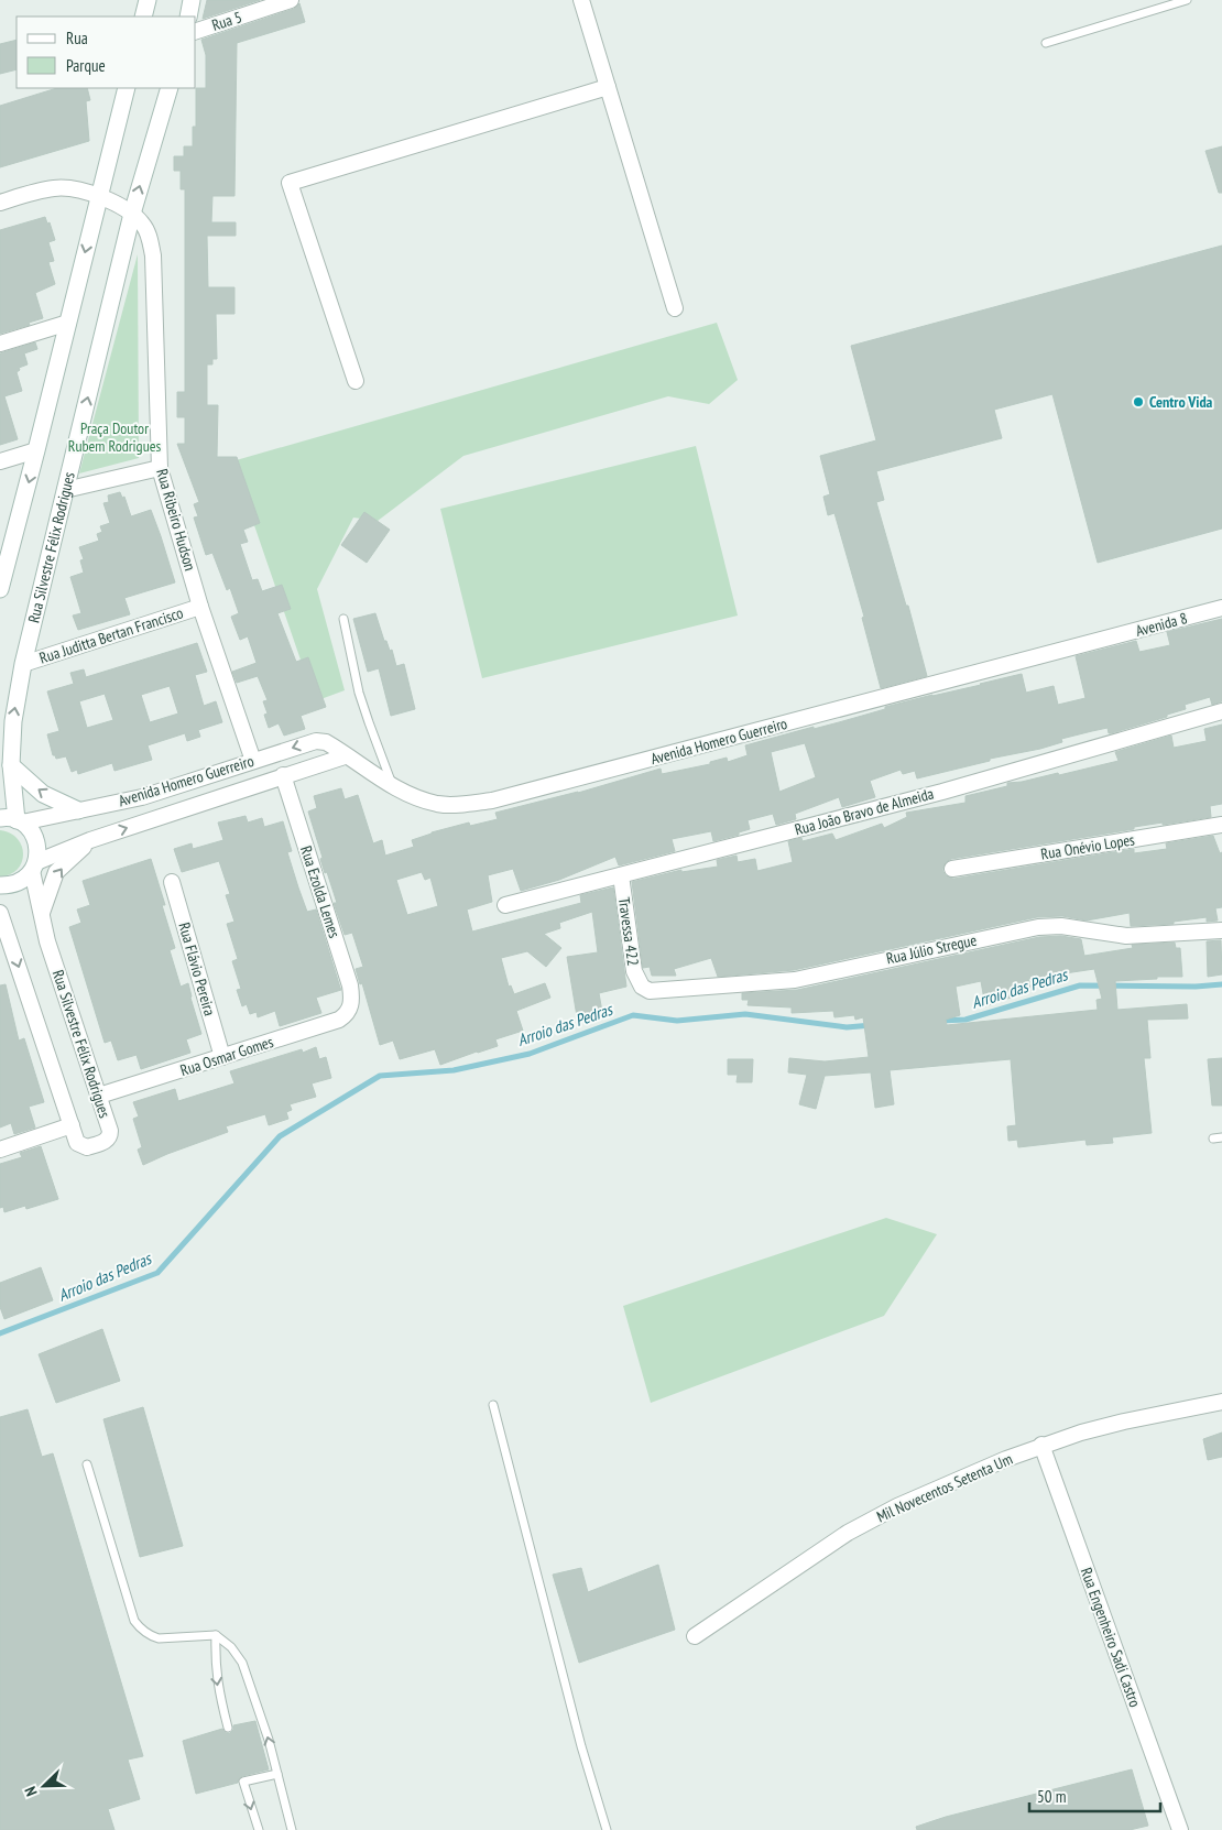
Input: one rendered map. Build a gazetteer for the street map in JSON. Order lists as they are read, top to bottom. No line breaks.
{"streets":{"street":["Rua 5","Rua Ribeiro Hudson","Rua Silvestre Félix Rodrigues","Avenida 8","Rua Juditta Bertan Francisco","Avenida Homero Guerreiro","Rua João Bravo de Almeida","Rua Onévio Lopes","Rua Ezolda Lemes","Travessa 422","Rua Júlio Stregue","Rua Flávio Pereira","Rua Osmar Gomes","Mil Novecentos Setenta Um","Rua Engenheiro Sadi Castro"]},"crossings":[["Rua Ribeiro Hudson","Rua Silvestre Félix Rodrigues"],["Rua Ribeiro Hudson","Rua Juditta Bertan Francisco"],["Rua Ribeiro Hudson","Avenida Homero Guerreiro"],["Rua Silvestre Félix Rodrigues","Rua Juditta Bertan Francisco"],["Rua Silvestre Félix Rodrigues","Avenida Homero Guerreiro"],["Rua Silvestre Félix Rodrigues","Rua Osmar Gomes"],["Avenida 8","Avenida Homero Guerreiro"],["Avenida Homero Guerreiro","Rua Ezolda Lemes"],["Rua João Bravo de Almeida","Travessa 422"],["Rua Ezolda Lemes","Rua Osmar Gomes"],["Travessa 422","Rua Júlio Stregue"],["Rua Flávio Pereira","Rua Osmar Gomes"],["Mil Novecentos Setenta Um","Rua Engenheiro Sadi Castro"]],"water":["Arroio das Pedras"],"parks":["Praça Doutor Rubem Rodrigues"],"places":["Centro Vida"],"legend":["Rua","Parque"],"scale_bar":"50 m","north":"bottom left"}
